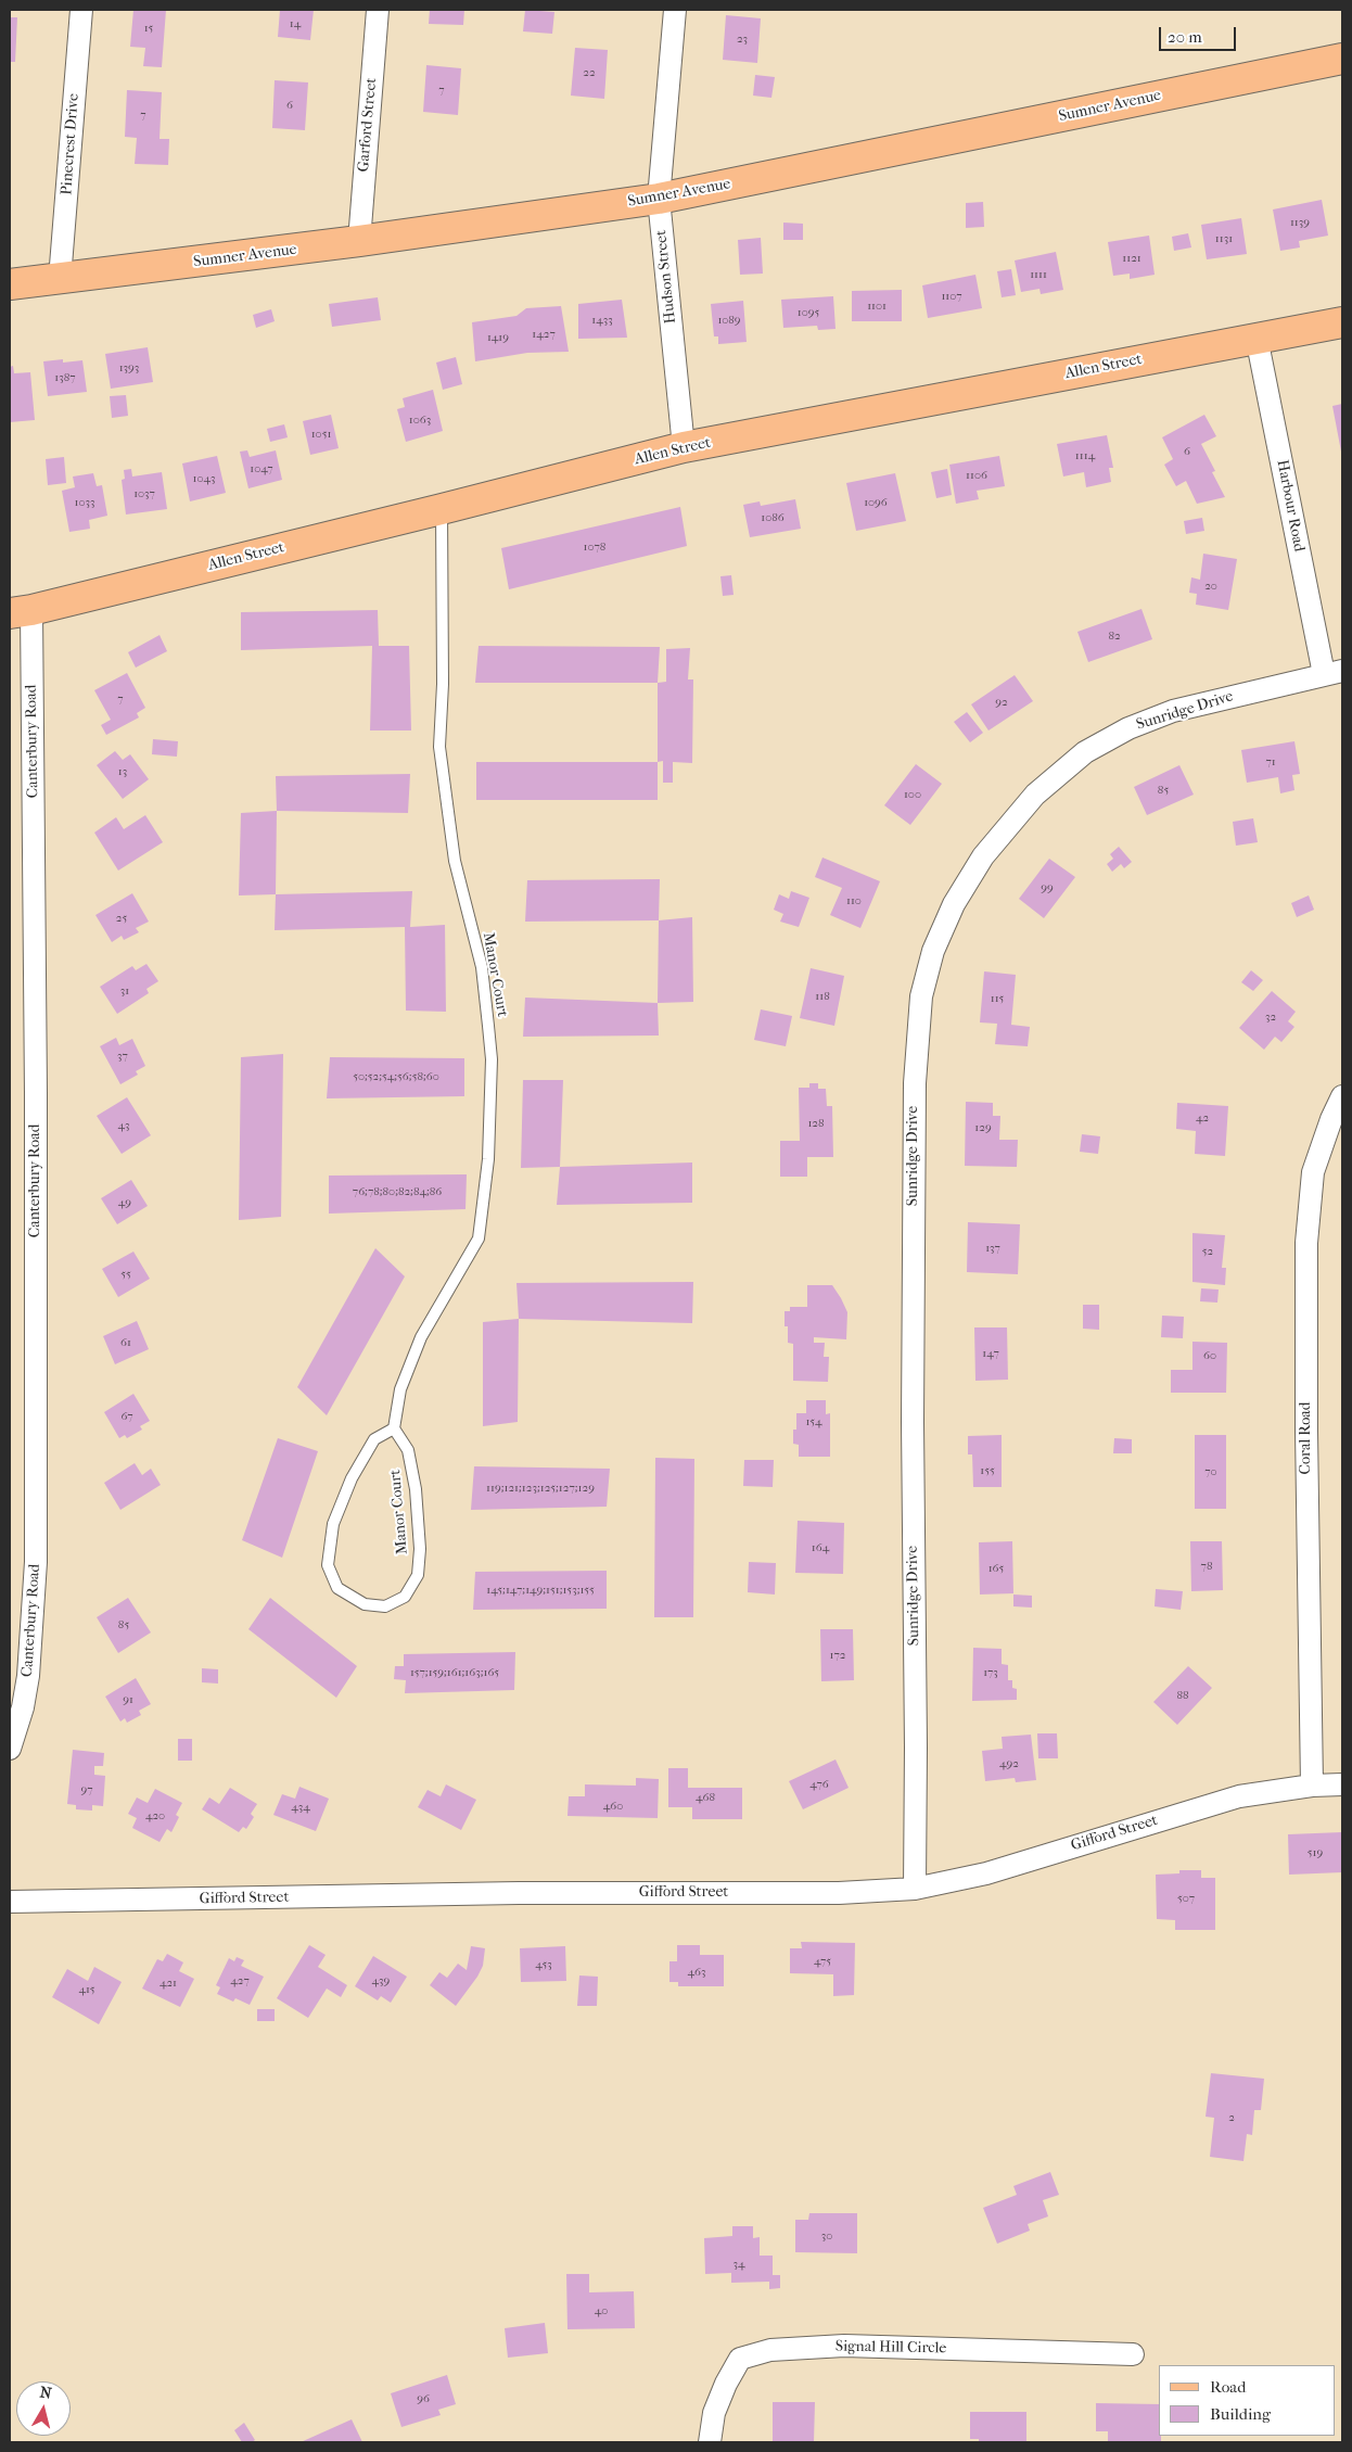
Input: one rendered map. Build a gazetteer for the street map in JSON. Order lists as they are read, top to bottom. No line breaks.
{"streets":{"main road":["Sumner Avenue","Allen Street"],"street":["Garford Street","Pinecrest Drive","Hudson Street","Harbour Road","Sunridge Drive","Canterbury Road","Coral Road","Gifford Street","Signal Hill Circle"],"lane":["Manor Court"]},"crossings":[["Sumner Avenue","Garford Street"],["Sumner Avenue","Pinecrest Drive"],["Sumner Avenue","Hudson Street"],["Hudson Street","Allen Street"],["Allen Street","Harbour Road"],["Allen Street","Canterbury Road"],["Allen Street","Manor Court"],["Harbour Road","Sunridge Drive"],["Sunridge Drive","Gifford Street"],["Coral Road","Gifford Street"]],"house_numbers":["14","15","23","22","7","6","7","1139","1131","1121","1111","1107","1101","1095","1433","1089","1427","1419","1393","1387","1063","1051","6","1114","1047","1106","1043","1037","1033","1096","1086","1078","20","82","7","92","71","13","85","100","99","110","25","31","118","115","32","37","50;52;54;56;58;60","42","128","43","129","76;78;80;82;84;86","49","137","52","55","61","147","60","67","154","155","70","119;121;123;125;127;129","164","78","165","145;147;149;151;153;155","85","172","157;159;161;163;165","173","88","91","492","476","97","468","460","434","420","519","507","475","453","463","427","439","421","415","2","30","34","40","96"],"legend":["Road","Building"],"scale_bar":"20 m","north":"top"}
